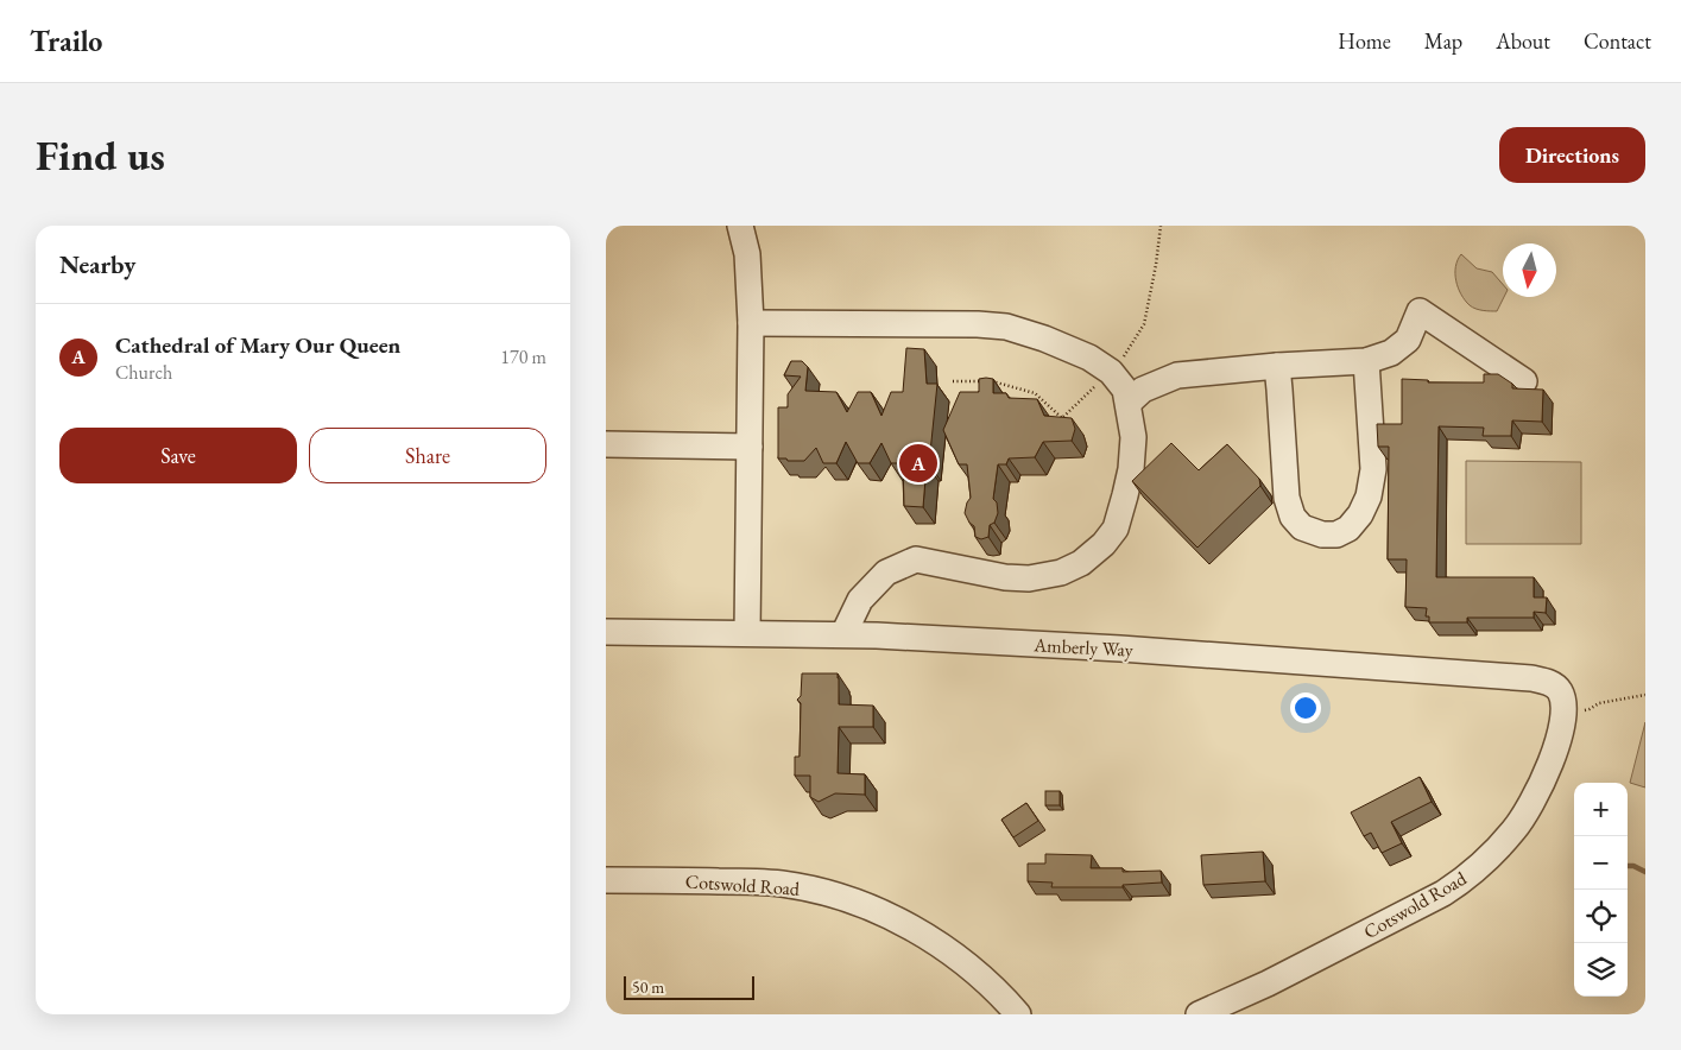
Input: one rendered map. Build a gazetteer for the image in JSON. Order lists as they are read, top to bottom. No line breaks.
{"streets":{"street":["Amberly Way","Cotswold Road"]},"crossings":[["Amberly Way","Cotswold Road"]],"scale_bar":"50 m","north":"bottom","page":{"header":"Trailo","nav":["Home","Map","About","Contact"],"buttons":["Directions",["Save","Share"]],"title":"Find us","heading":"Nearby","list":[{"mark":"A","name":"Cathedral of Mary Our Queen","note":"Church","value":"170 m"}],"pins":"A","map_buttons":["+","−"],"scale":"50 m"}}
